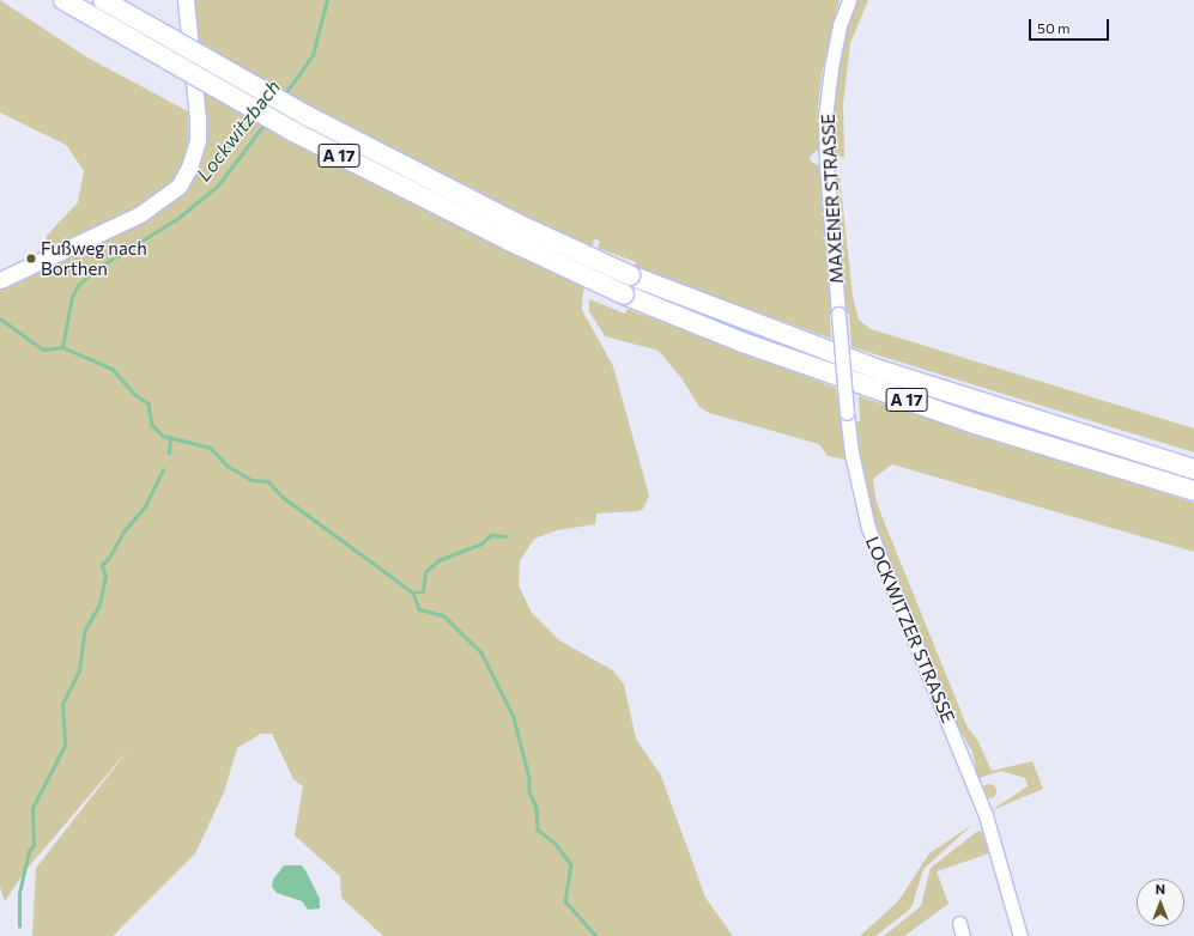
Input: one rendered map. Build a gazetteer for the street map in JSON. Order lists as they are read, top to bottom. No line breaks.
{"streets":{"highway":["A 17"],"street":["MAXENER STRASSE","LOCKWITZER STRASSE"]},"crossings":[["MAXENER STRASSE","LOCKWITZER STRASSE"]],"water":["Lockwitzbach"],"places":["Fußweg nach Borthen"],"scale_bar":"50 m","north":"top"}
